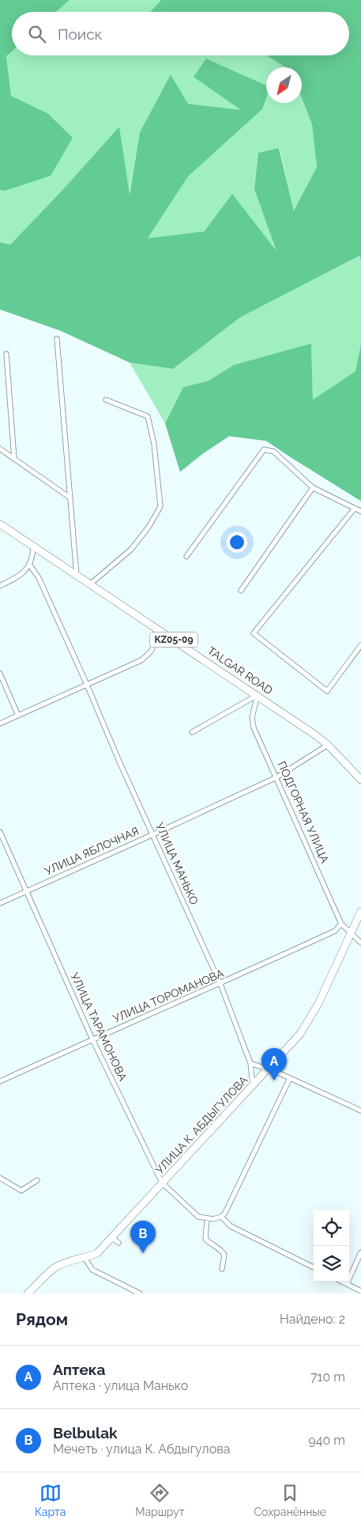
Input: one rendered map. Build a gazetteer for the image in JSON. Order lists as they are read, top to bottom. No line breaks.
{"streets":{"street":["KZ05-09","TALGAR ROAD","ПОДГОРНАЯ УЛИЦА","УЛИЦА ЯБЛОЧНАЯ","УЛИЦА МАНЬКО","УЛИЦА ТОРОМАНОВА","УЛИЦА ТАРАМОНОВА","УЛИЦА К. АБДЫГУЛОВА"]},"crossings":[["TALGAR ROAD","ПОДГОРНАЯ УЛИЦА"],["TALGAR ROAD","УЛИЦА ЯБЛОЧНАЯ"],["ПОДГОРНАЯ УЛИЦА","УЛИЦА ЯБЛОЧНАЯ"],["ПОДГОРНАЯ УЛИЦА","УЛИЦА ТОРОМАНОВА"],["ПОДГОРНАЯ УЛИЦА","УЛИЦА К. АБДЫГУЛОВА"],["УЛИЦА ЯБЛОЧНАЯ","УЛИЦА МАНЬКО"],["УЛИЦА ЯБЛОЧНАЯ","УЛИЦА ТАРАМОНОВА"],["УЛИЦА МАНЬКО","УЛИЦА ТОРОМАНОВА"],["УЛИЦА МАНЬКО","УЛИЦА К. АБДЫГУЛОВА"],["УЛИЦА ТОРОМАНОВА","УЛИЦА ТАРАМОНОВА"],["УЛИЦА ТАРАМОНОВА","УЛИЦА К. АБДЫГУЛОВА"]],"north":"bottom left","page":{"search":"Поиск","pins":["A","B"],"heading":["Рядом","Найдено: 2"],"list":[{"mark":"A","name":"Аптека","note":"Аптека · улица Манько","value":"710 m"},{"mark":"B","name":"Belbulak","note":"Мечеть · улица К. Абдыгулова","value":"940 m"}],"nav":["Карта","Маршрут","Сохранённые"]}}
